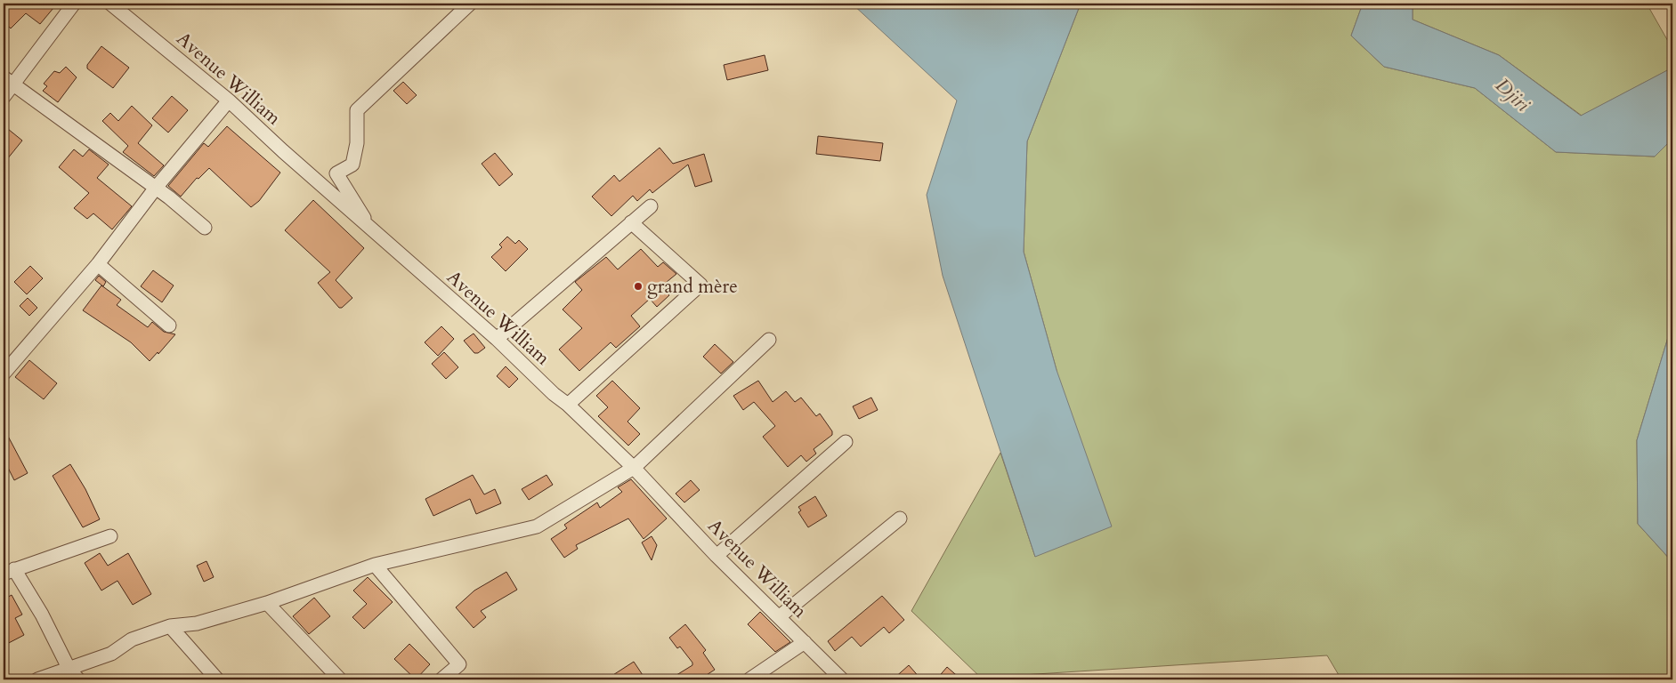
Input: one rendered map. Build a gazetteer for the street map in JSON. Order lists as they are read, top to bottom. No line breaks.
{"streets":{"street":["Avenue William"]},"water":["Djiri"],"places":["grand mère"]}
